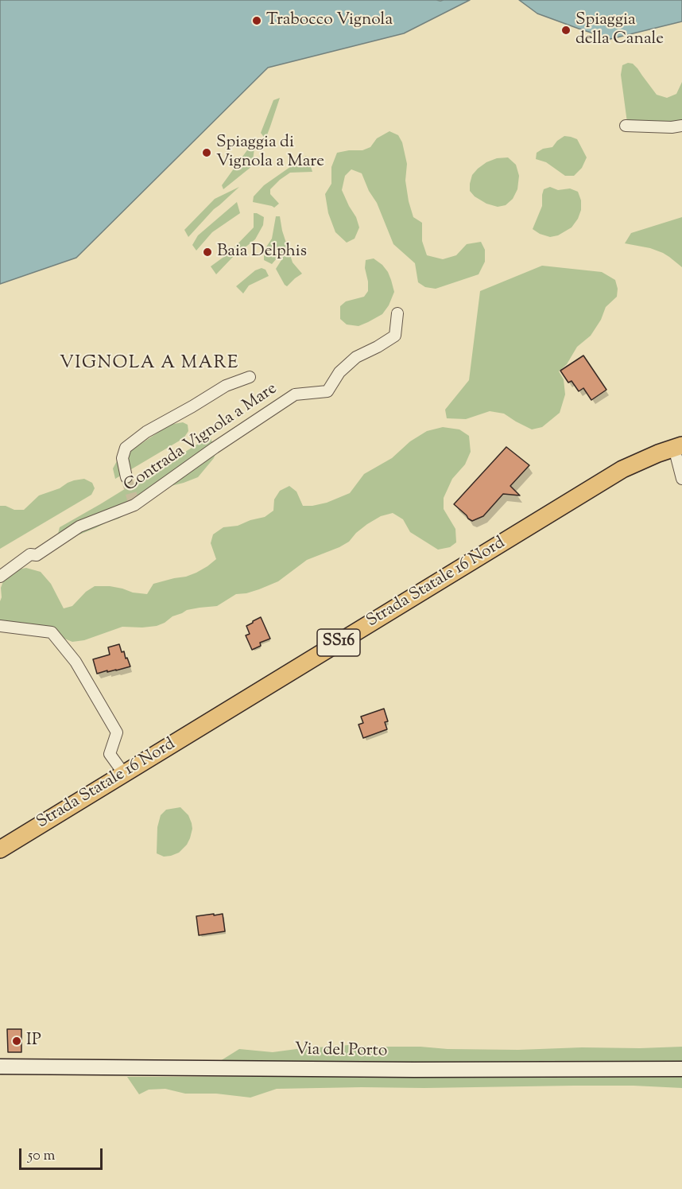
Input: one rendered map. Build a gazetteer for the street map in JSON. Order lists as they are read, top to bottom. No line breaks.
{"streets":{"main road":["Strada Statale 16 Nord","SS16"],"street":["Contrada Vignola a Mare","Via del Porto"]},"districts":["VIGNOLA A MARE"],"places":["Trabocco Vignola","Spiaggia della Canale","Spiaggia di Vignola a Mare","Baia Delphis","IP"],"scale_bar":"50 m"}
